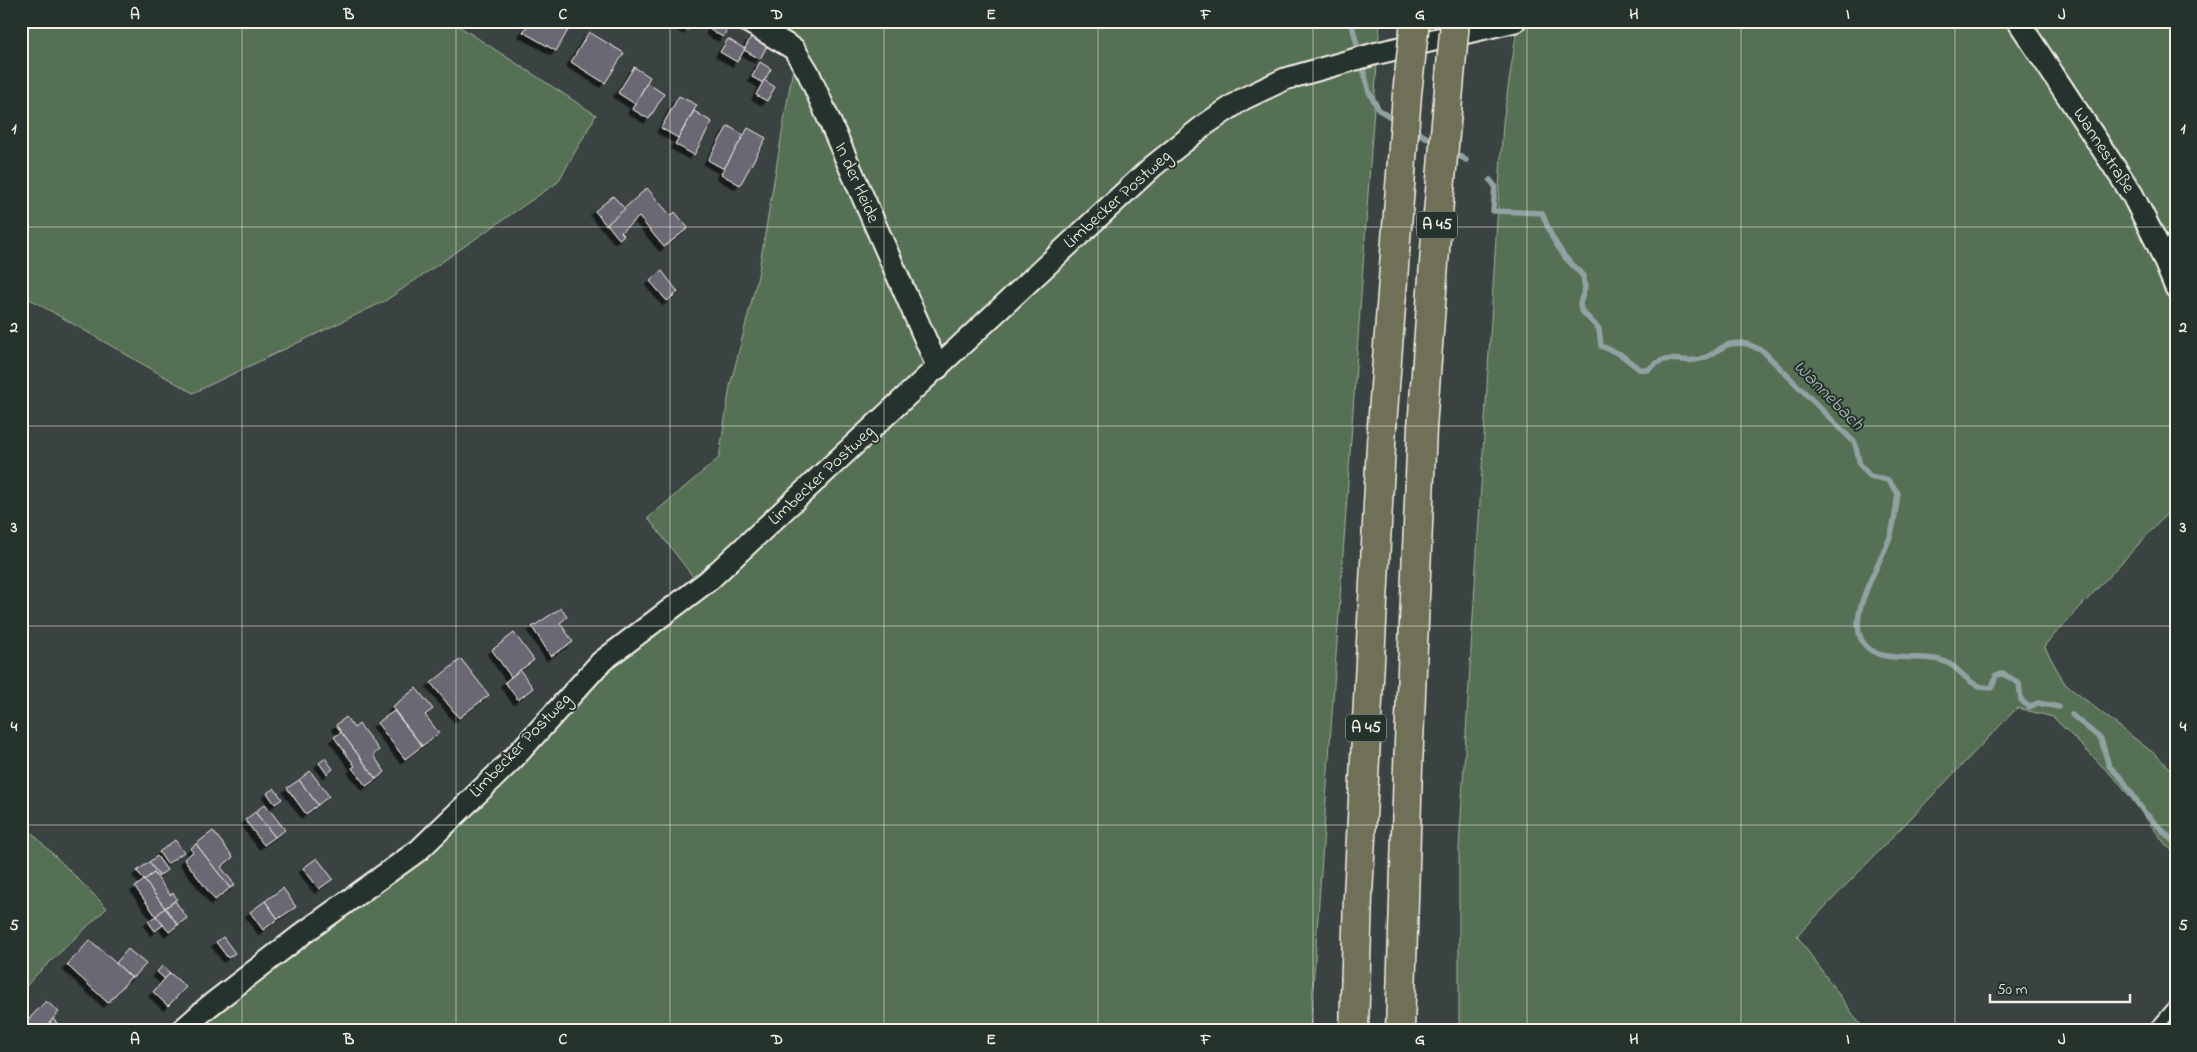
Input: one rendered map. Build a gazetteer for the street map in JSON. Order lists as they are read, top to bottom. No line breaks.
{"streets":{"highway":["A 45"],"street":["Wannestraße","In der Heide","Limbecker Postweg"]},"crossings":[["In der Heide","Limbecker Postweg"]],"water":["Wannebach"],"scale_bar":"50 m","grid":{"columns":["A","B","C","D","E","F","G","H","I","J"],"rows":["1","2","3","4","5"]}}
